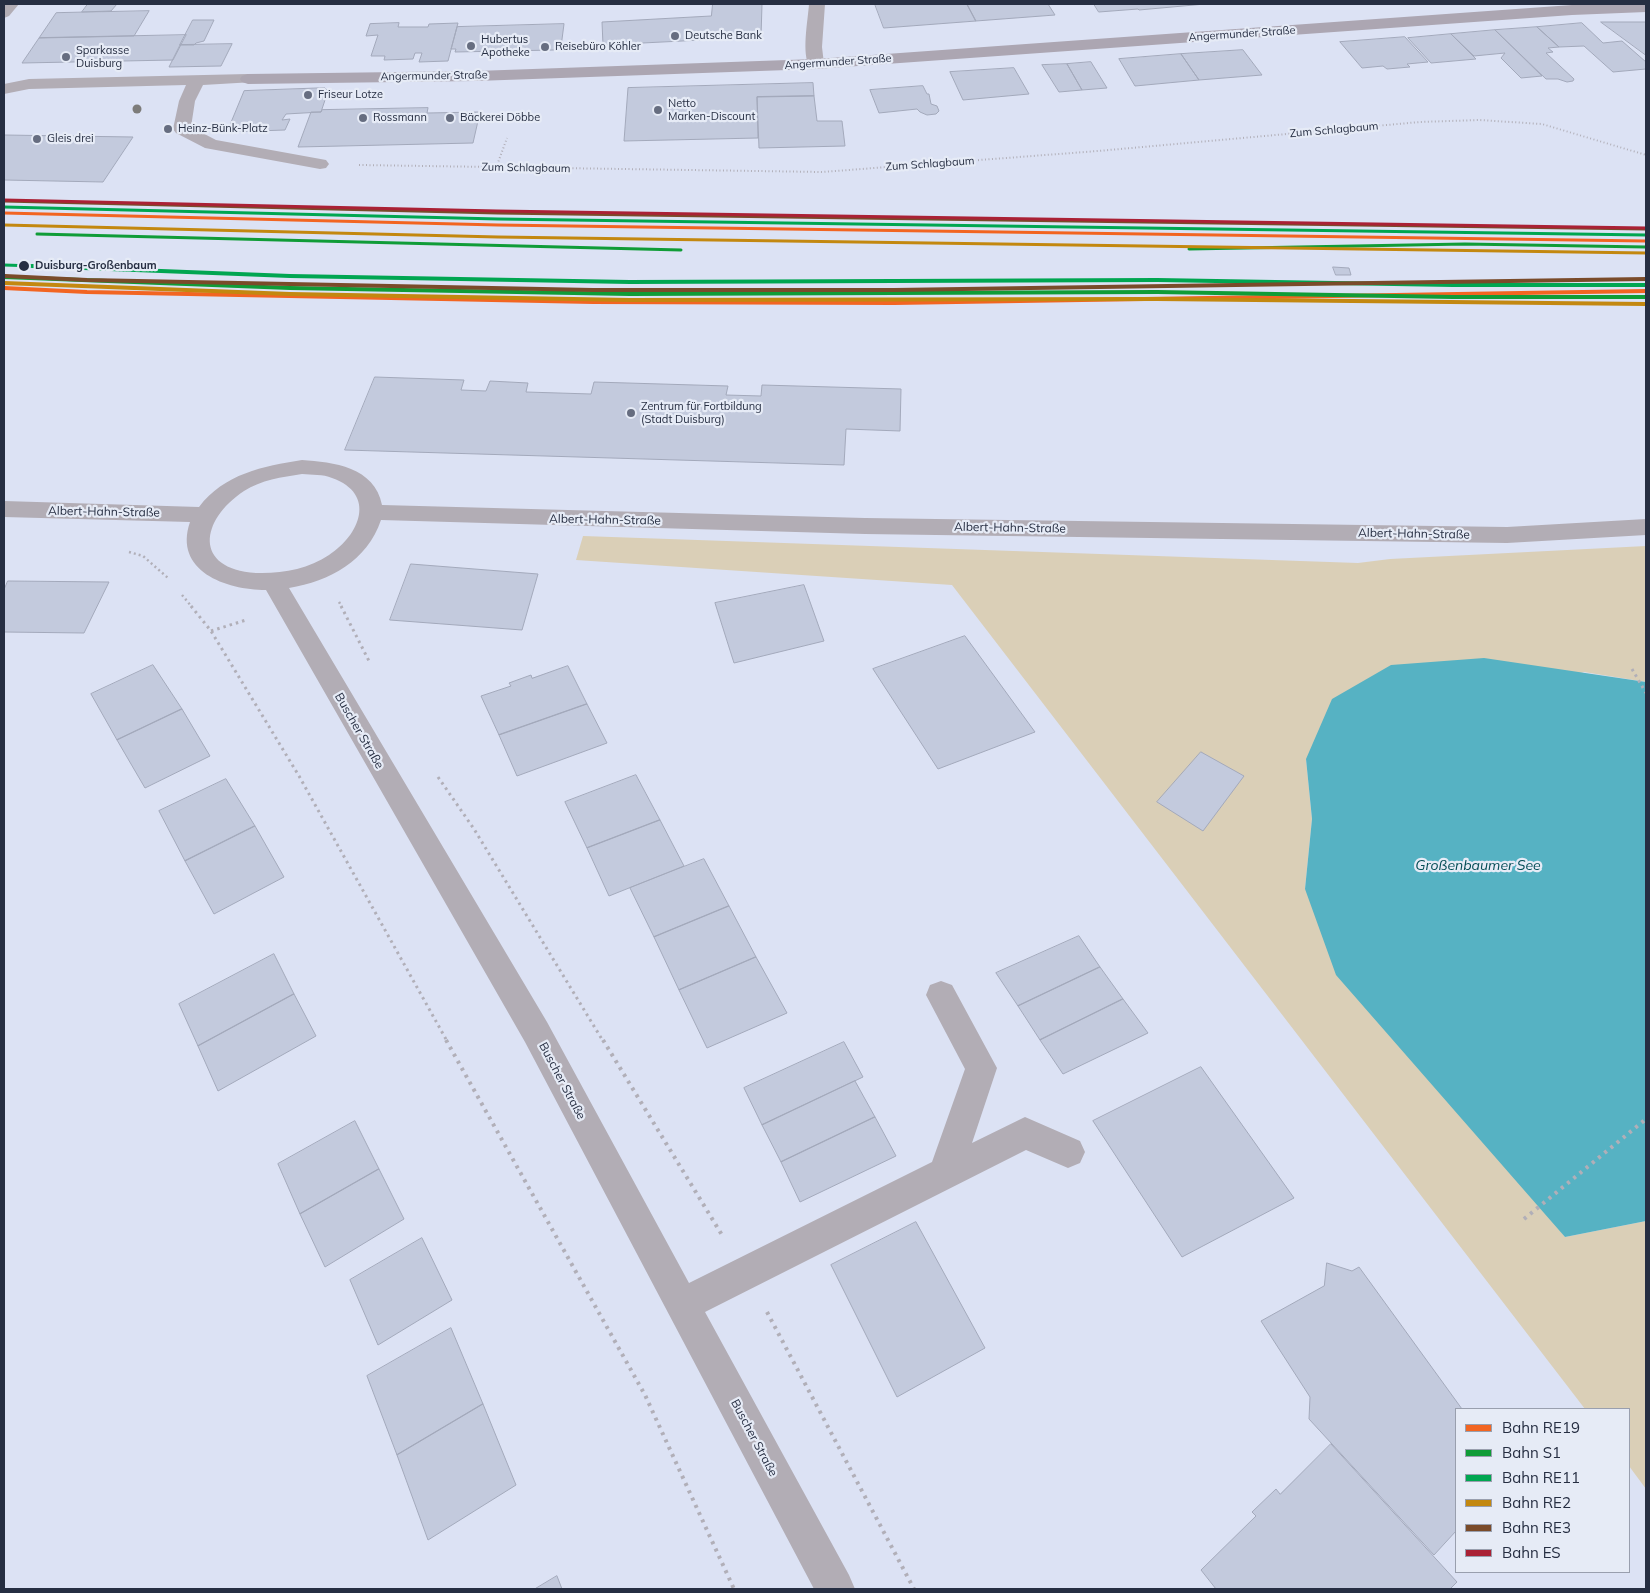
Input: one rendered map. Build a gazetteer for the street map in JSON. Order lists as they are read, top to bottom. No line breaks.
{"streets":{"main road":["Angermunder Straße"],"street":["Albert-Hahn-Straße","Buscher Straße"],"path":["Zum Schlagbaum"]},"crossings":[["Albert-Hahn-Straße","Buscher Straße"]],"water":["Großenbaumer See"],"places":["Deutsche Bank","Hubertus Apotheke","Reisebüro Köhler","Sparkasse Duisburg","Friseur Lotze","Netto Marken-Discount","Rossmann","Bäckerei Döbbe","Heinz-Bünk-Platz","Gleis drei","Duisburg-Großenbaum","Zentrum für Fortbildung (Stadt Duisburg)"],"lines":["rail line ES","rail line RE3","rail line RE11","rail line RE19","rail line RE2","rail line S1"],"legend":["Bahn RE19","Bahn S1","Bahn RE11","Bahn RE2","Bahn RE3","Bahn ES"]}
